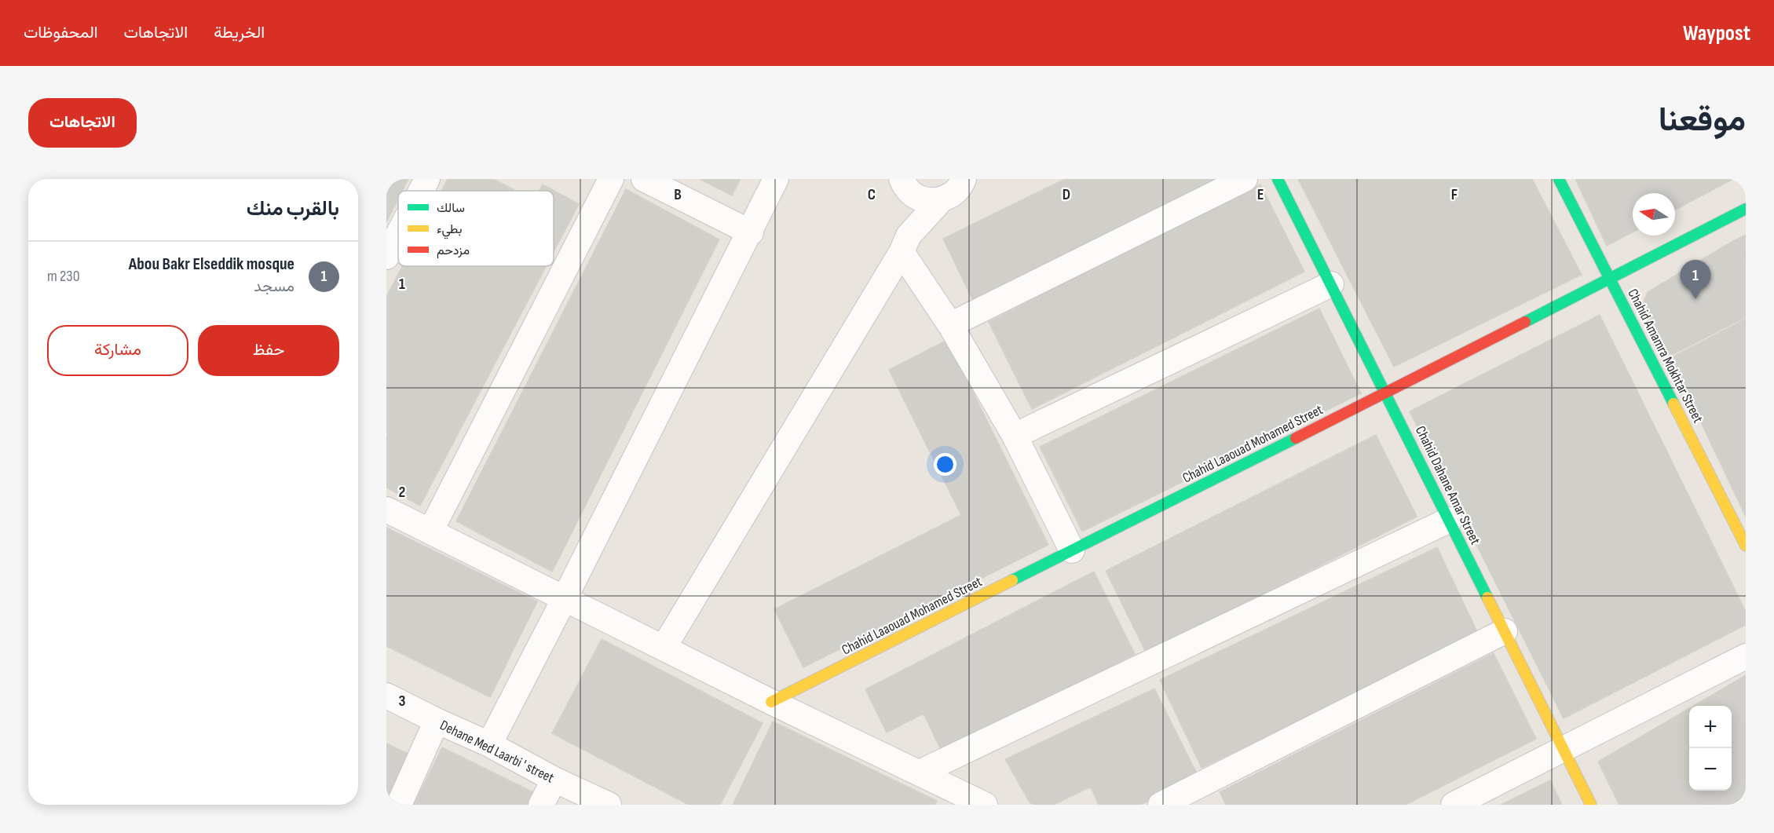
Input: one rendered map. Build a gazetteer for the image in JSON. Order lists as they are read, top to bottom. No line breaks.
{"streets":{"street":["Chahid Amamra Mokhtar Street","Chahid Laaouad Mohamed Street","Chahid Dahane Amar Street","Dehane Med Laarbi ' street"]},"crossings":[["Chahid Amamra Mokhtar Street","Chahid Laaouad Mohamed Street"],["Chahid Laaouad Mohamed Street","Chahid Dahane Amar Street"]],"legend":["سالك","بطيء","مزدحم"],"north":"left","page":{"header":"Waypost","nav":["الخريطة","الاتجاهات","المحفوظات"],"title":"موقعنا","buttons":["الاتجاهات",["حفظ","مشاركة"]],"heading":"بالقرب منك","list":[{"mark":"1","name":"Abou Bakr Elseddik mosque","note":"مسجد","value":"230 m"}],"pins":"1","map_buttons":["+","−"]},"grid":{"columns":["B","C","D","E","F"],"rows":["1","2","3"]}}
